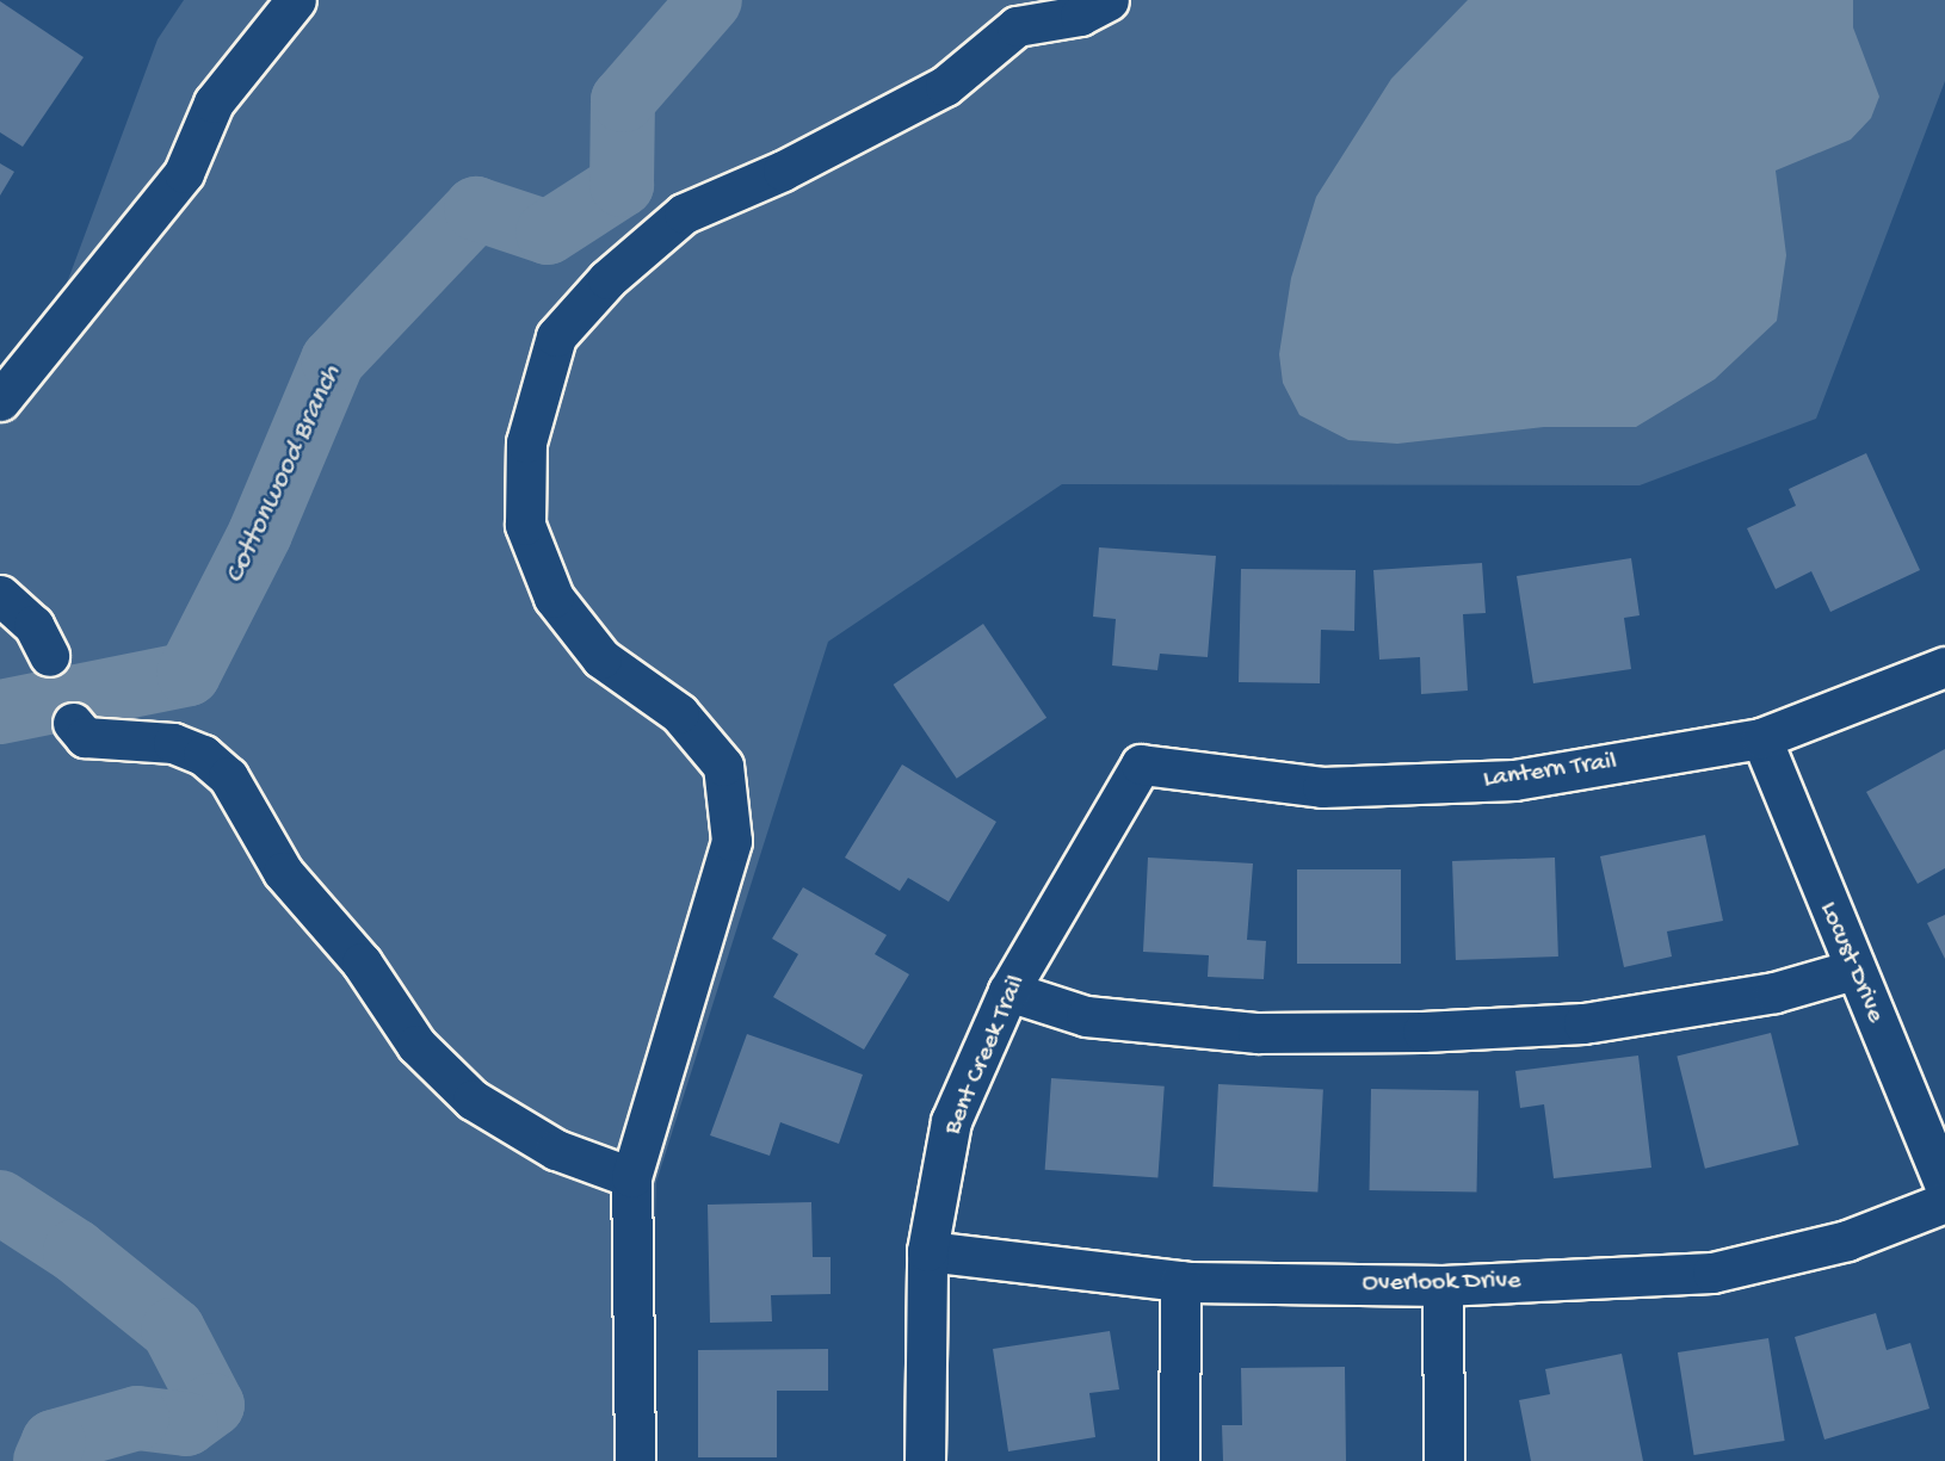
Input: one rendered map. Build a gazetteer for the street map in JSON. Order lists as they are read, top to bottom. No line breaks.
{"streets":{"street":["Lantern Trail","Locust Drive","Bent Creek Trail","Overlook Drive"]},"crossings":[["Lantern Trail","Locust Drive"],["Lantern Trail","Bent Creek Trail"],["Bent Creek Trail","Overlook Drive"]],"water":["Cottonwood Branch"]}
